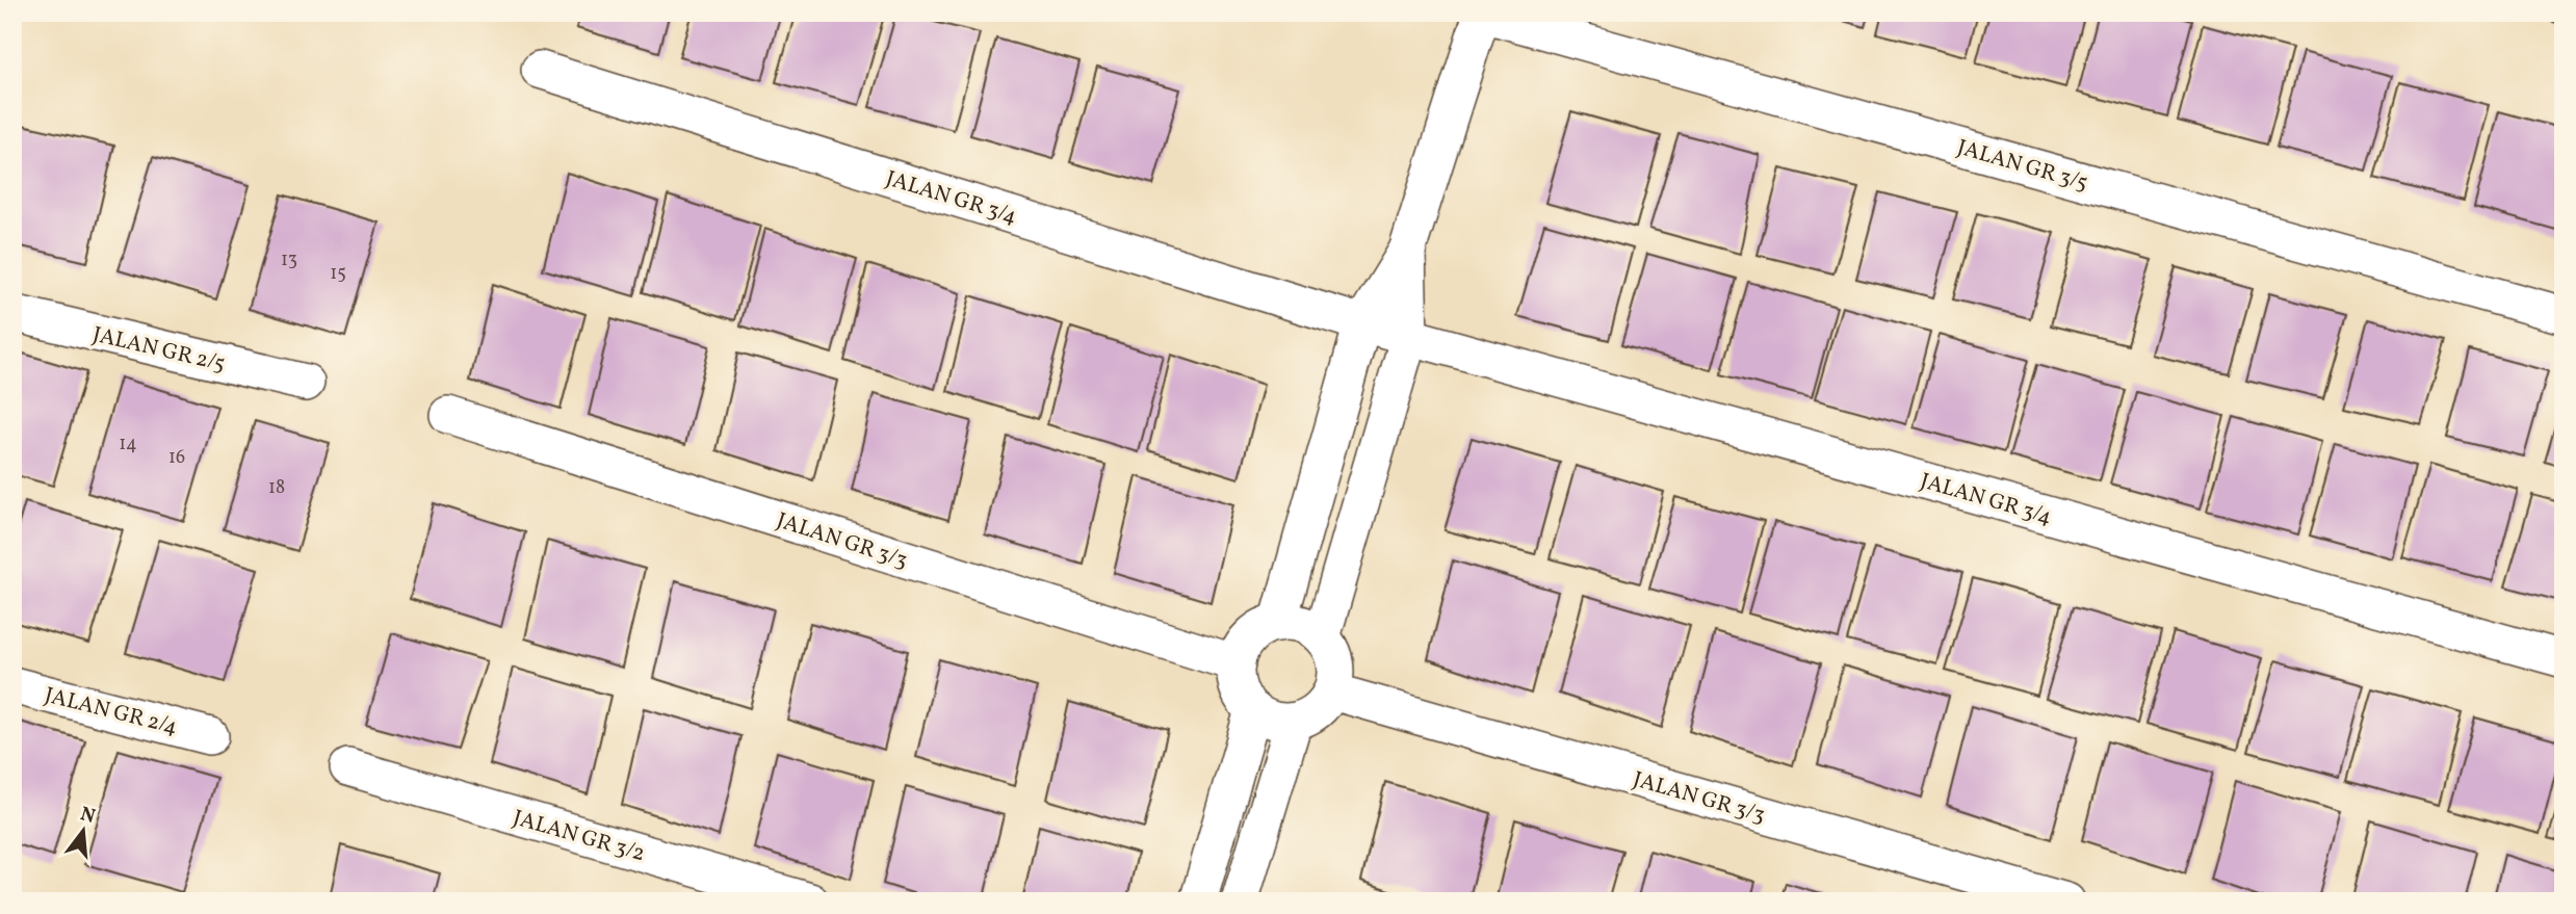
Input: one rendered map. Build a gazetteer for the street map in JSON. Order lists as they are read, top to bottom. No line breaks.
{"streets":{"street":["JALAN GR 3/5","JALAN GR 3/4","JALAN GR 2/5","JALAN GR 3/3","JALAN GR 2/4","JALAN GR 3/2"]},"house_numbers":["13","15","14","16","18"],"north":"top"}
